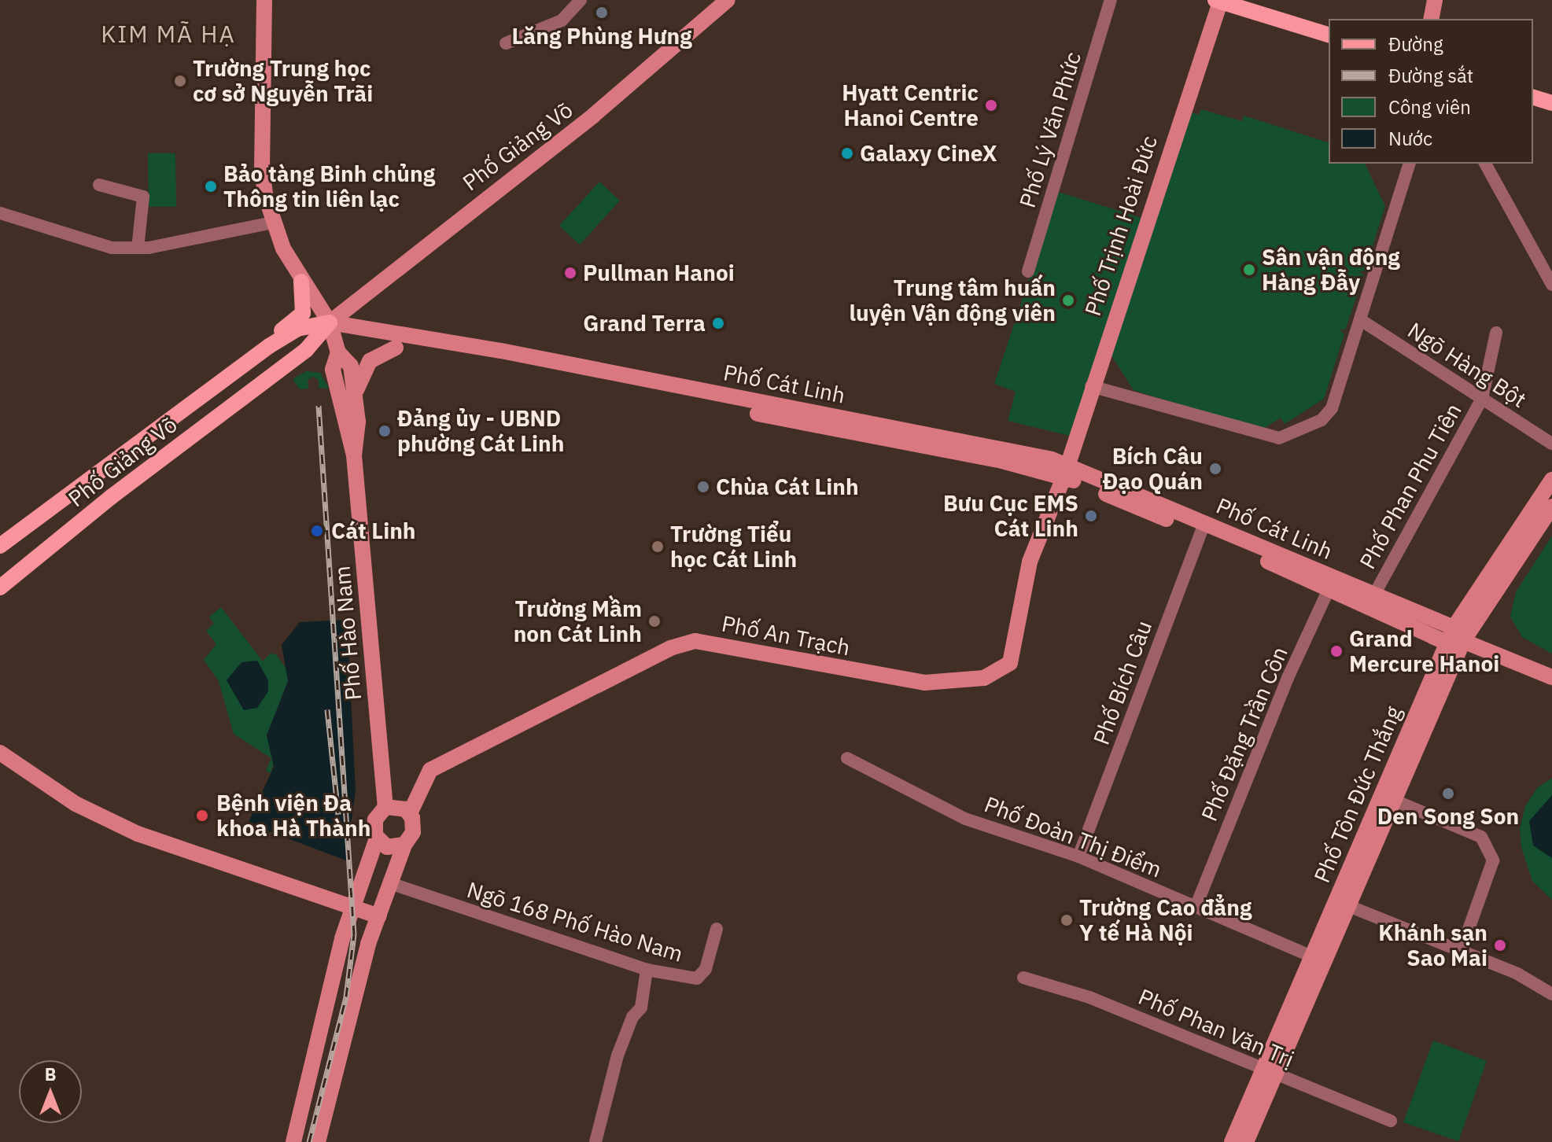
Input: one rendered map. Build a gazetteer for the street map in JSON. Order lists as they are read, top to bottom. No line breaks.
{"streets":{"main road":["Phố Giảng Võ","Phố Trịnh Hoài Đức","Phố Cát Linh","Phố Hào Nam","Phố An Trạch","Phố Tôn Đức Thắng"],"street":["Phố Lý Văn Phức","Ngõ Hàng Bột","Phố Phan Phu Tiên","Phố Bích Câu","Phố Đặng Trần Côn","Phố Đoàn Thị Điểm","Ngõ 168 Phố Hào Nam","Phố Phan Văn Trị"]},"crossings":[["Phố Giảng Võ","Phố Cát Linh"],["Phố Giảng Võ","Phố Hào Nam"],["Phố Trịnh Hoài Đức","Phố Cát Linh"],["Phố Trịnh Hoài Đức","Phố An Trạch"],["Ngõ Hàng Bột","Phố Phan Phu Tiên"],["Phố Cát Linh","Phố Phan Phu Tiên"],["Phố Cát Linh","Phố Hào Nam"],["Phố Cát Linh","Phố An Trạch"],["Phố Cát Linh","Phố Bích Câu"],["Phố Cát Linh","Phố Đặng Trần Côn"],["Phố Cát Linh","Phố Tôn Đức Thắng"],["Phố Hào Nam","Phố An Trạch"],["Phố Bích Câu","Phố Đoàn Thị Điểm"],["Phố Đặng Trần Côn","Phố Đoàn Thị Điểm"],["Phố Tôn Đức Thắng","Phố Đoàn Thị Điểm"],["Phố Tôn Đức Thắng","Phố Phan Văn Trị"]],"districts":["KIM MÃ HẠ"],"places":["Lăng Phùng Hưng","Trường Trung học cơ sở Nguyễn Trãi","Hyatt Centric Hanoi Centre","Galaxy CineX","Bảo tàng Binh chủng Thông tin liên lạc","Sân vận động Hàng Đẫy","Pullman Hanoi","Trung tâm huấn luyện Vận động viên","Grand Terra","Đảng ủy - UBND phường Cát Linh","Bích Câu Đạo Quán","Chùa Cát Linh","Bưu Cục EMS Cát Linh","Cát Linh","Trường Tiểu học Cát Linh","Trường Mầm non Cát Linh","Grand Mercure Hanoi","Den Song Son","Bệnh viện Đa khoa Hà Thành","Trường Cao đẳng Y tế Hà Nội","Khánh sạn Sao Mai"],"legend":["Đường","Đường sắt","Công viên","Nước"],"north":"top"}
